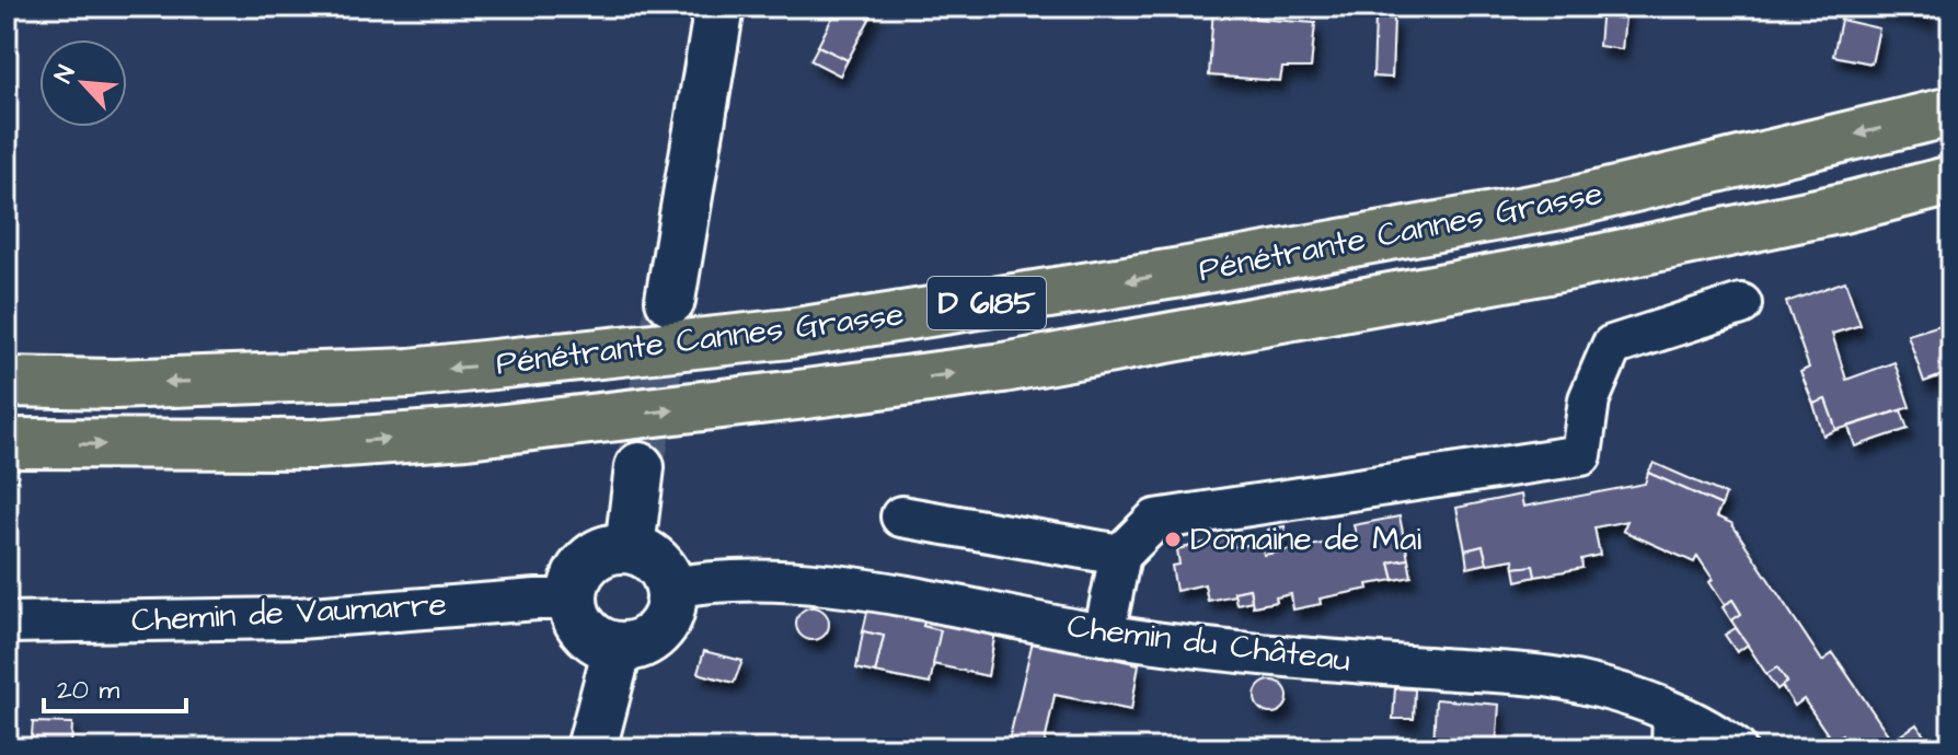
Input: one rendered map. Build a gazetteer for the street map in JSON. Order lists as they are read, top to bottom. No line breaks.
{"streets":{"highway":["Pénétrante Cannes Grasse","D 6185"],"street":["Chemin de Vaumarre","Chemin du Château"]},"crossings":[["Chemin de Vaumarre","Chemin du Château"]],"places":["Domaine de Mai"],"scale_bar":"20 m","north":"top left"}
